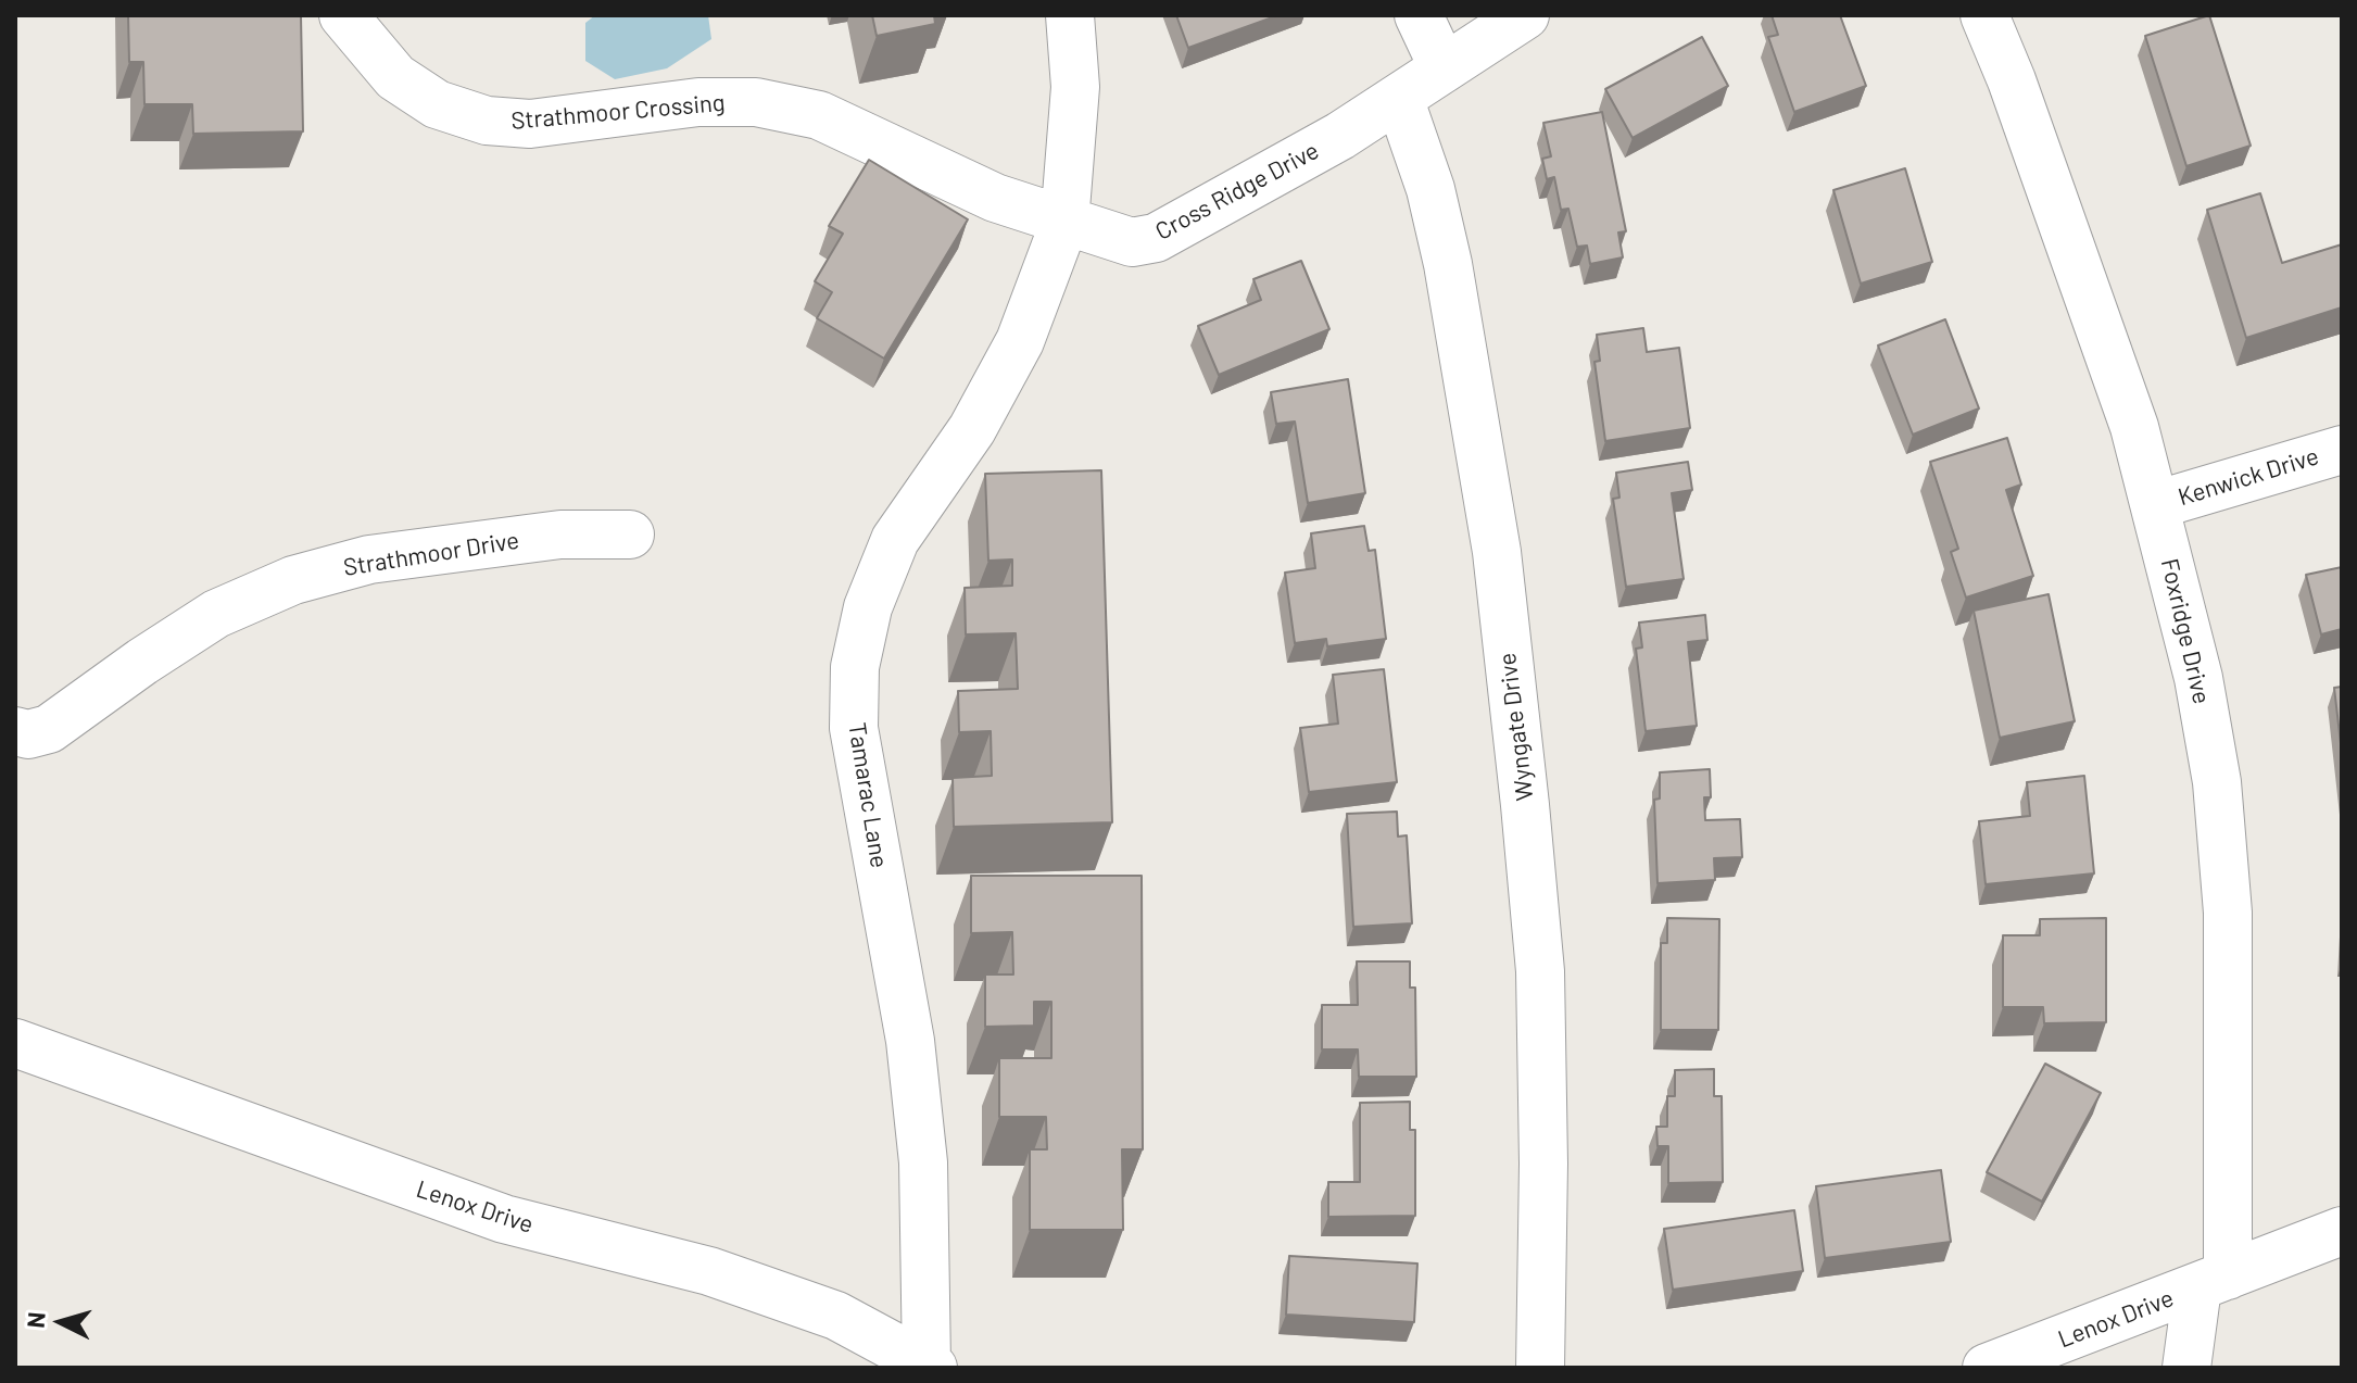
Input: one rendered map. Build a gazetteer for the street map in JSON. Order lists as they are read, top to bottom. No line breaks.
{"streets":{"street":["Strathmoor Crossing","Cross Ridge Drive","Kenwick Drive","Strathmoor Drive","Foxridge Drive","Wyngate Drive","Tamarac Lane","Lenox Drive"]},"crossings":[["Strathmoor Crossing","Cross Ridge Drive"],["Strathmoor Crossing","Tamarac Lane"],["Cross Ridge Drive","Wyngate Drive"],["Cross Ridge Drive","Tamarac Lane"],["Kenwick Drive","Foxridge Drive"],["Foxridge Drive","Lenox Drive"],["Tamarac Lane","Lenox Drive"]],"north":"left"}
